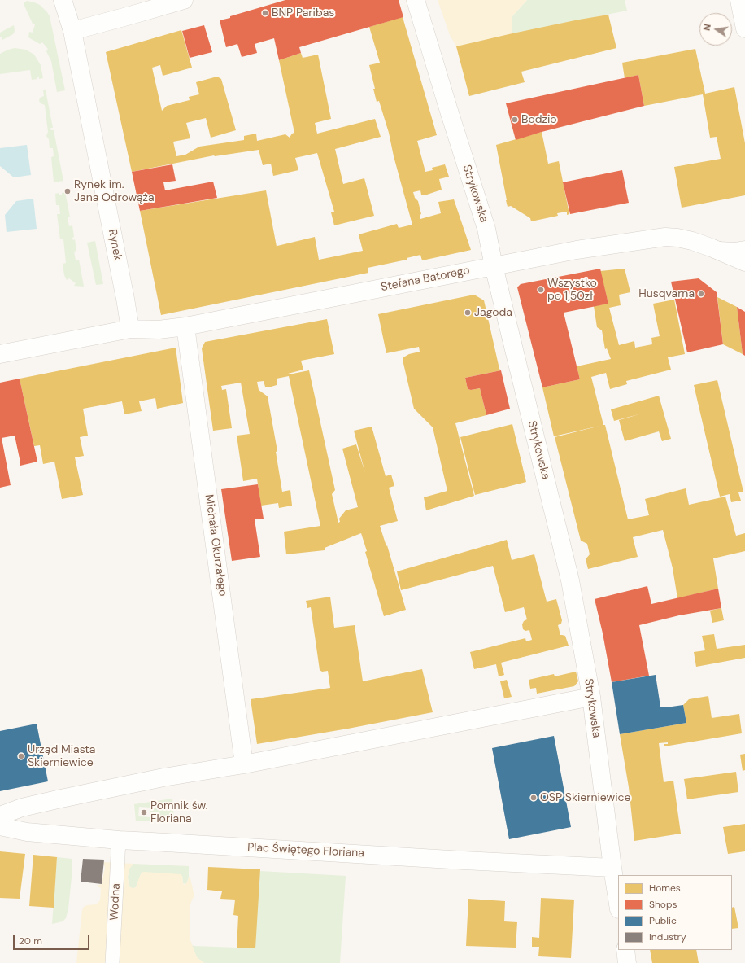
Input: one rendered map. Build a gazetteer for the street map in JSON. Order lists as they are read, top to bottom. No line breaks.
{"streets":{"street":["Strykowska","Rynek","Stefana Batorego","Michała Okurzałego","Plac Świętego Floriana"],"lane":["Wodna"]},"crossings":[["Strykowska","Stefana Batorego"],["Strykowska","Plac Świętego Floriana"],["Rynek","Stefana Batorego"],["Stefana Batorego","Michała Okurzałego"],["Plac Świętego Floriana","Wodna"]],"places":["BNP Paribas","Bodzio","Rynek im. Jana Odrowąża","Wszystko po 1,50zł","Husqvarna","Jagoda","Urząd Miasta Skierniewice","OSP Skierniewice","Pomnik św. Floriana"],"legend":["Homes","Shops","Public","Industry"],"scale_bar":"20 m","north":"left"}
